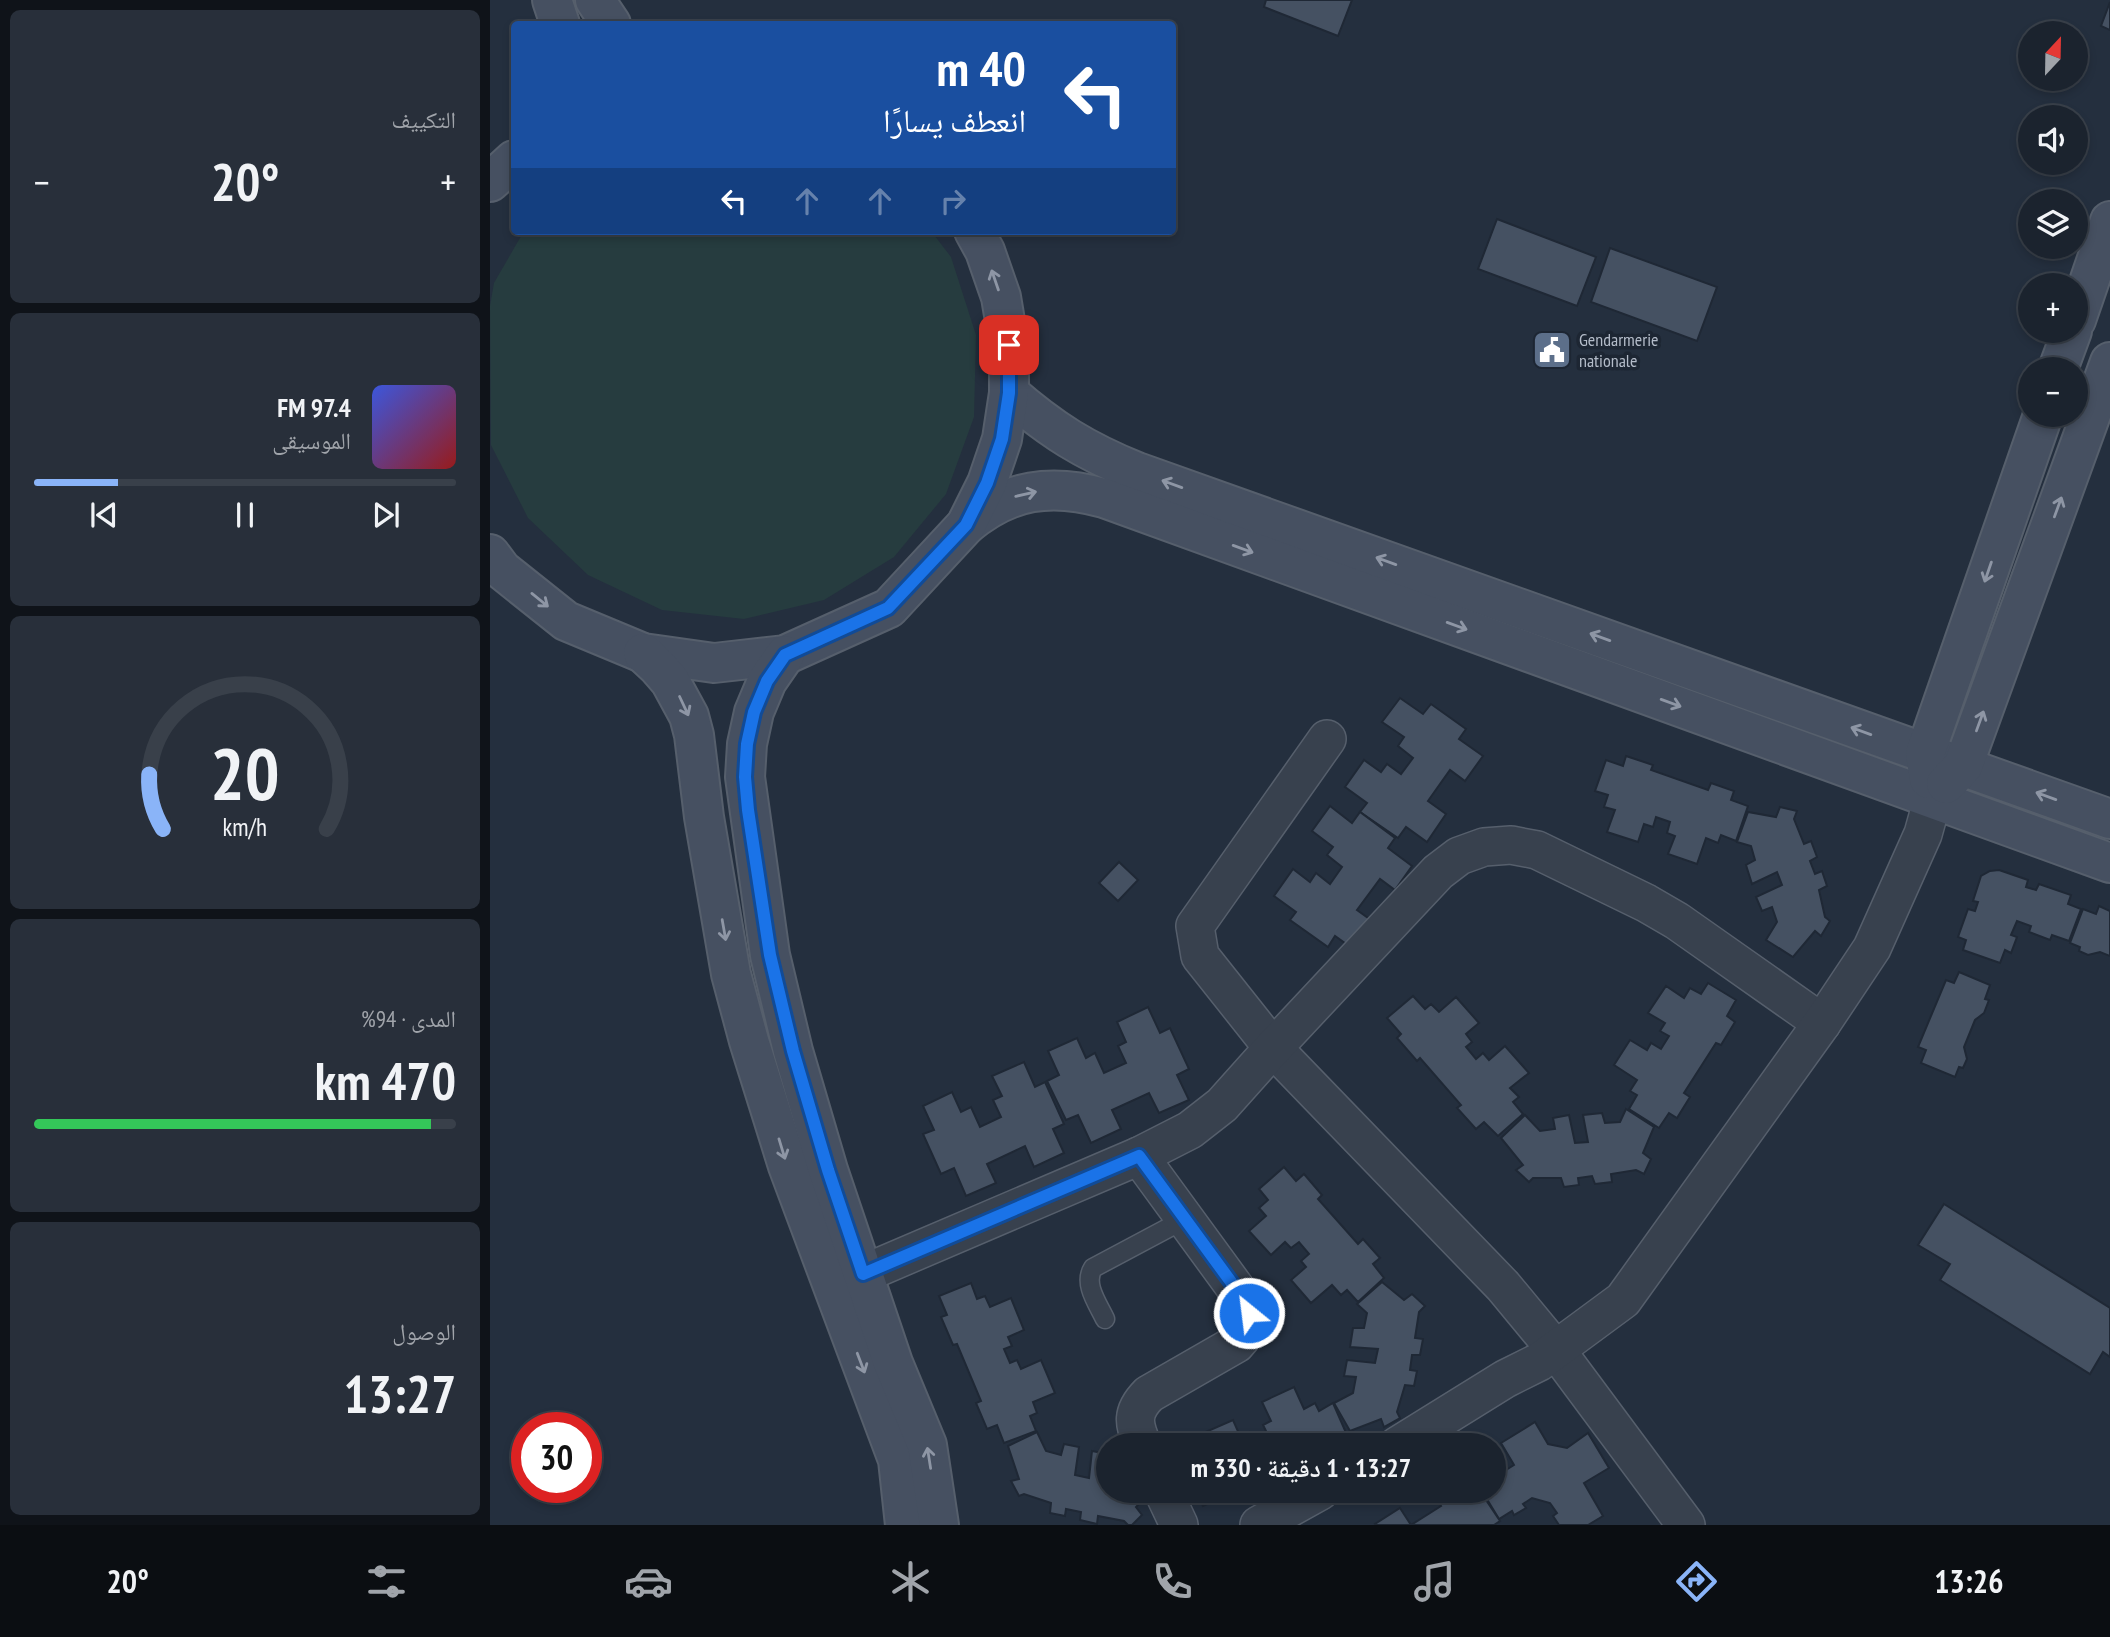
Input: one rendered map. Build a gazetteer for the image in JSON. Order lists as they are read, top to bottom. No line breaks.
{"places":{"public building":["Gendarmerie nationale"]},"north":"top","page":{"tile":["التكييف",["المدى · 94%","470 km"],["الوصول","13:27"]],"map_buttons":["+","−"],"turn":["40 m","انعطف يسارًا"],"heat":["−","20°","+"],"song":["97.4 FM","الموسيقى"],"limit":"30","trip":"13:27 · 1 دقيقة · 330 m","tabs":["13:26","20°"],"gauge":["20","km/h"]}}
